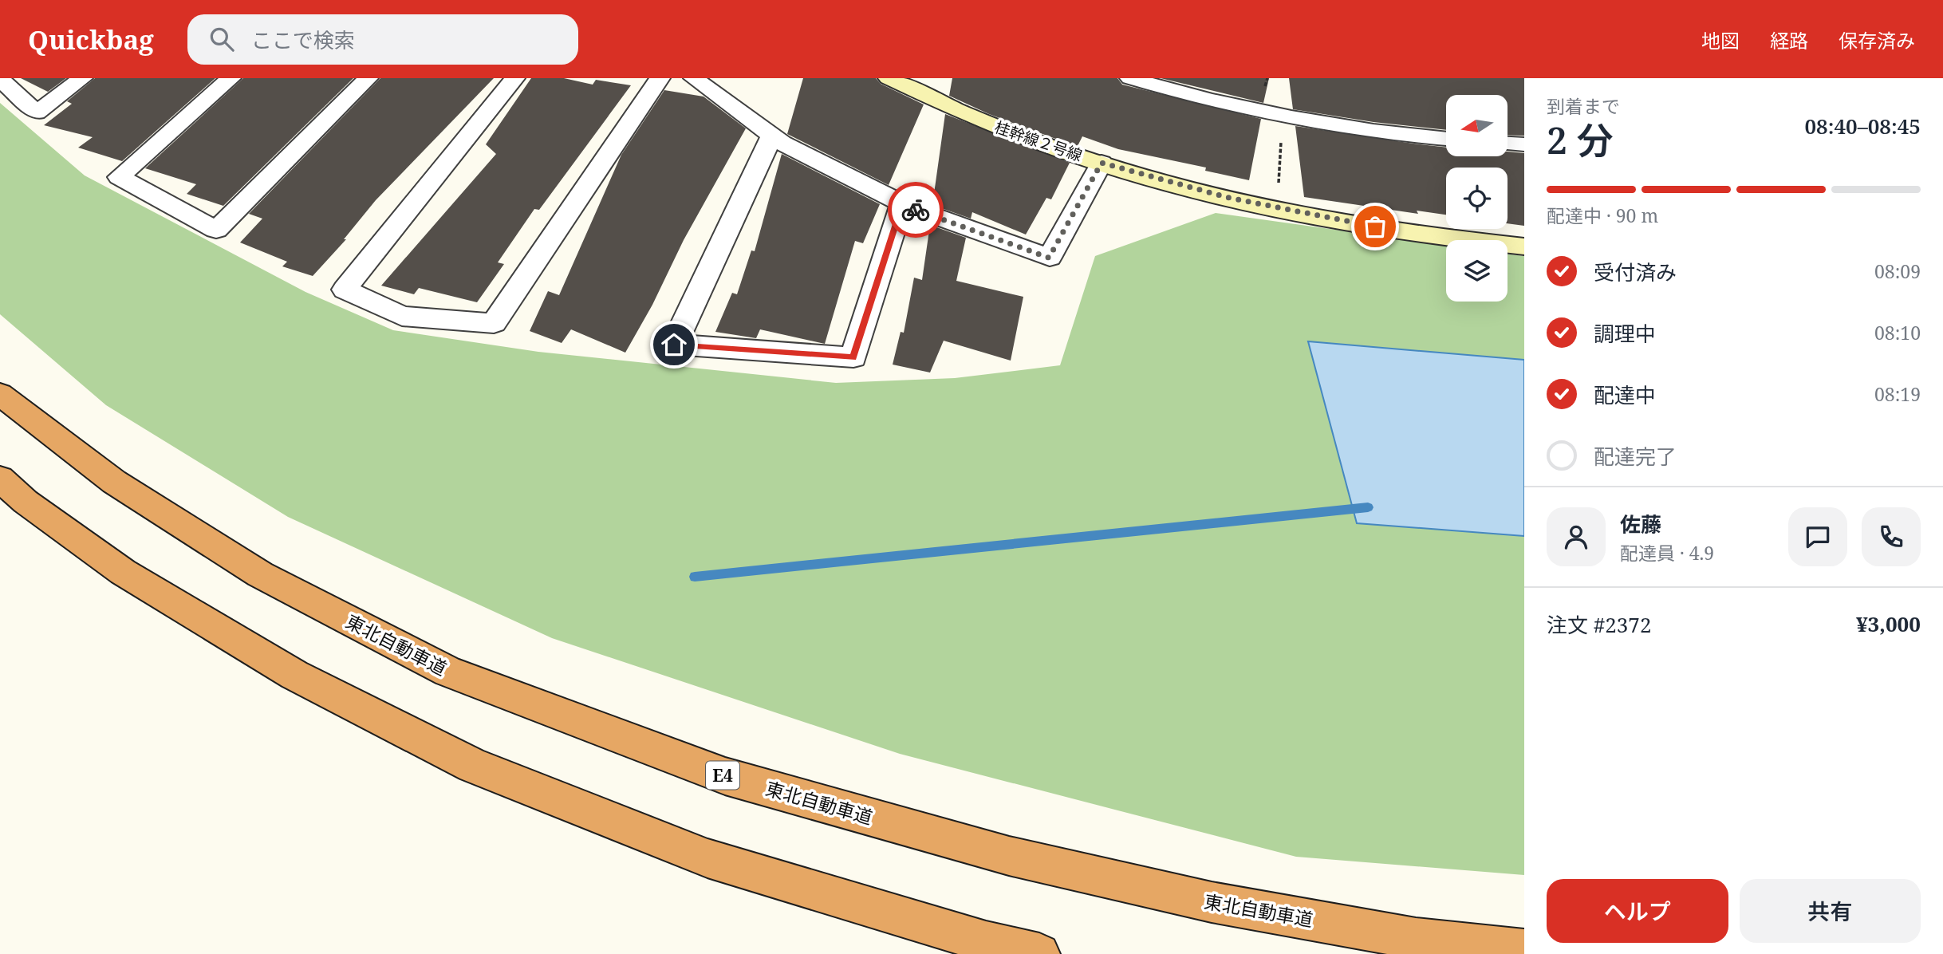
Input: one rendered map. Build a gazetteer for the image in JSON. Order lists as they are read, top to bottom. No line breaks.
{"streets":{"highway":["東北自動車道","E4"],"street":["桂幹線２号線"]},"north":"left","page":{"header":"Quickbag","search":"ここで検索","nav":["地図","経路","保存済み"],"heading":["2 分","到着まで","08:40–08:45"],"panel":["佐藤","配達員 · 4.9","注文 #2372","¥3,000"],"bar":"配達中 · 90 m","list":[["受付済み","08:09"],["調理中","08:10"],["配達中","08:19"],"配達完了"],"buttons":["ヘルプ","共有"]}}
